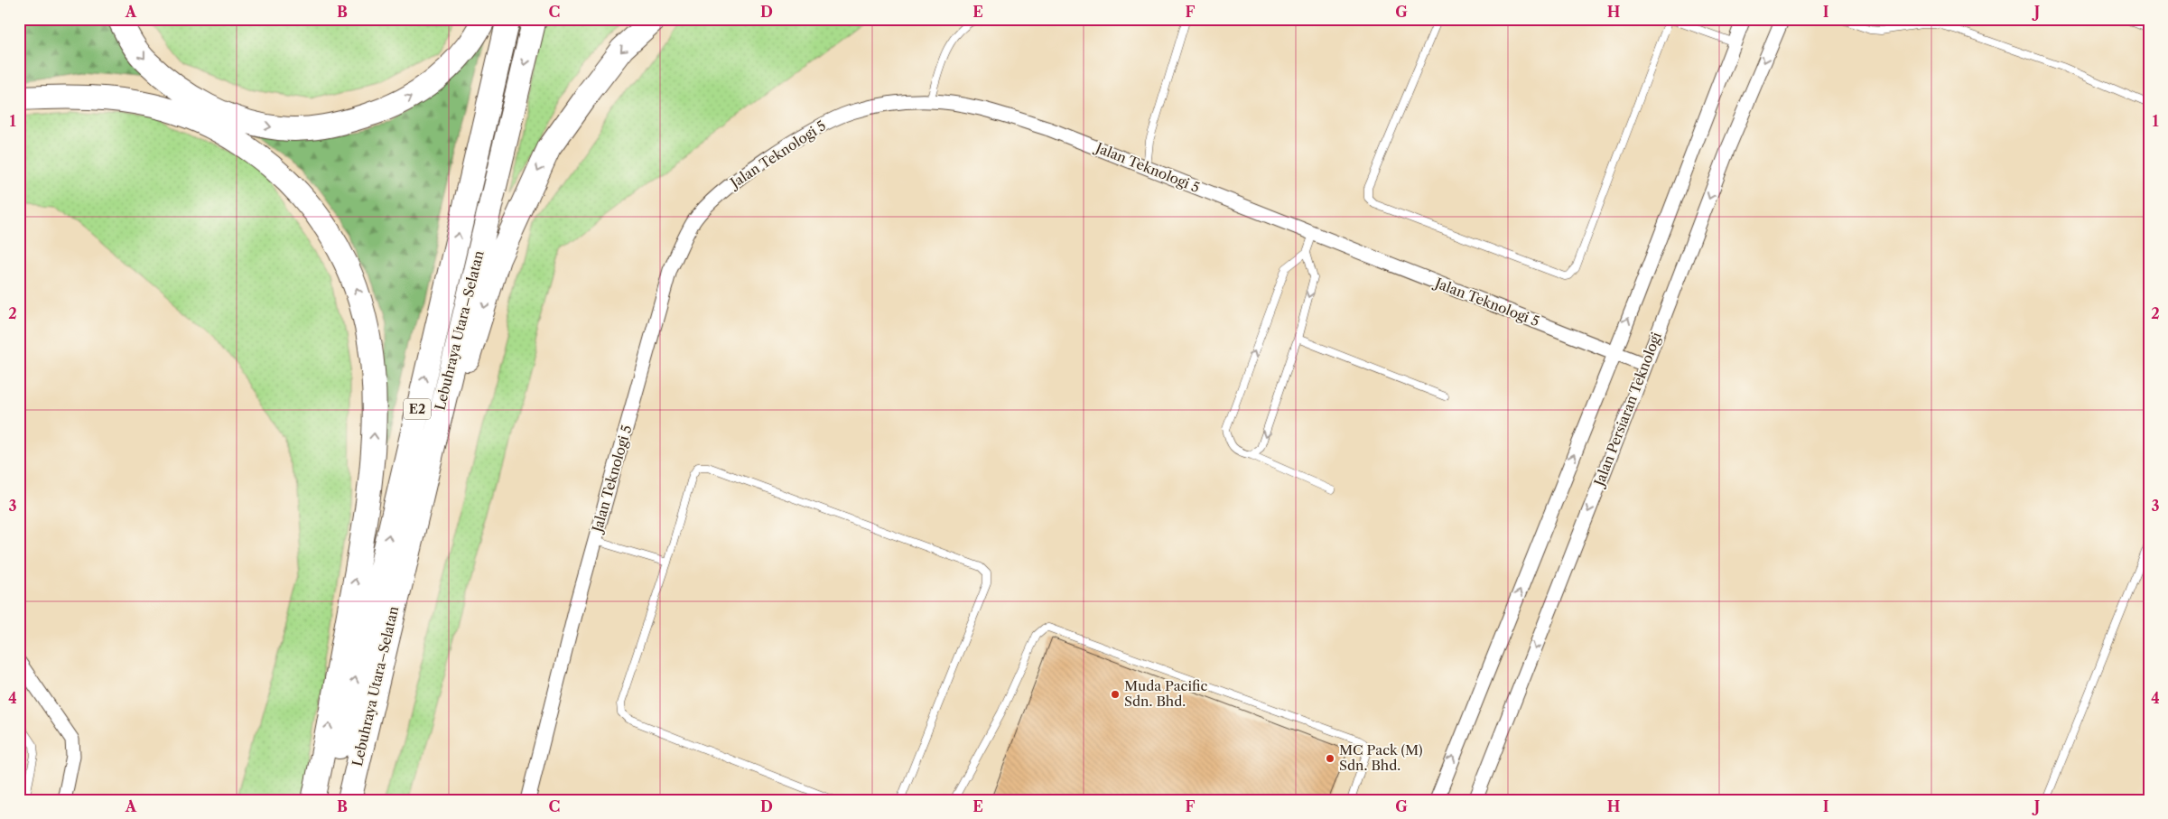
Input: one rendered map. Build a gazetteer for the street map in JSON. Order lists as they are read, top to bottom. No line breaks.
{"streets":{"highway":["Lebuhraya Utara–Selatan","E2"],"street":["Jalan Teknologi 5","Jalan Persiaran Teknologi"]},"crossings":[["Jalan Teknologi 5","Jalan Persiaran Teknologi"]],"places":["Muda Pacific Sdn. Bhd.","MC Pack (M) Sdn. Bhd."],"grid":{"columns":["A","B","C","D","E","F","G","H","I","J"],"rows":["1","2","3","4"]}}
